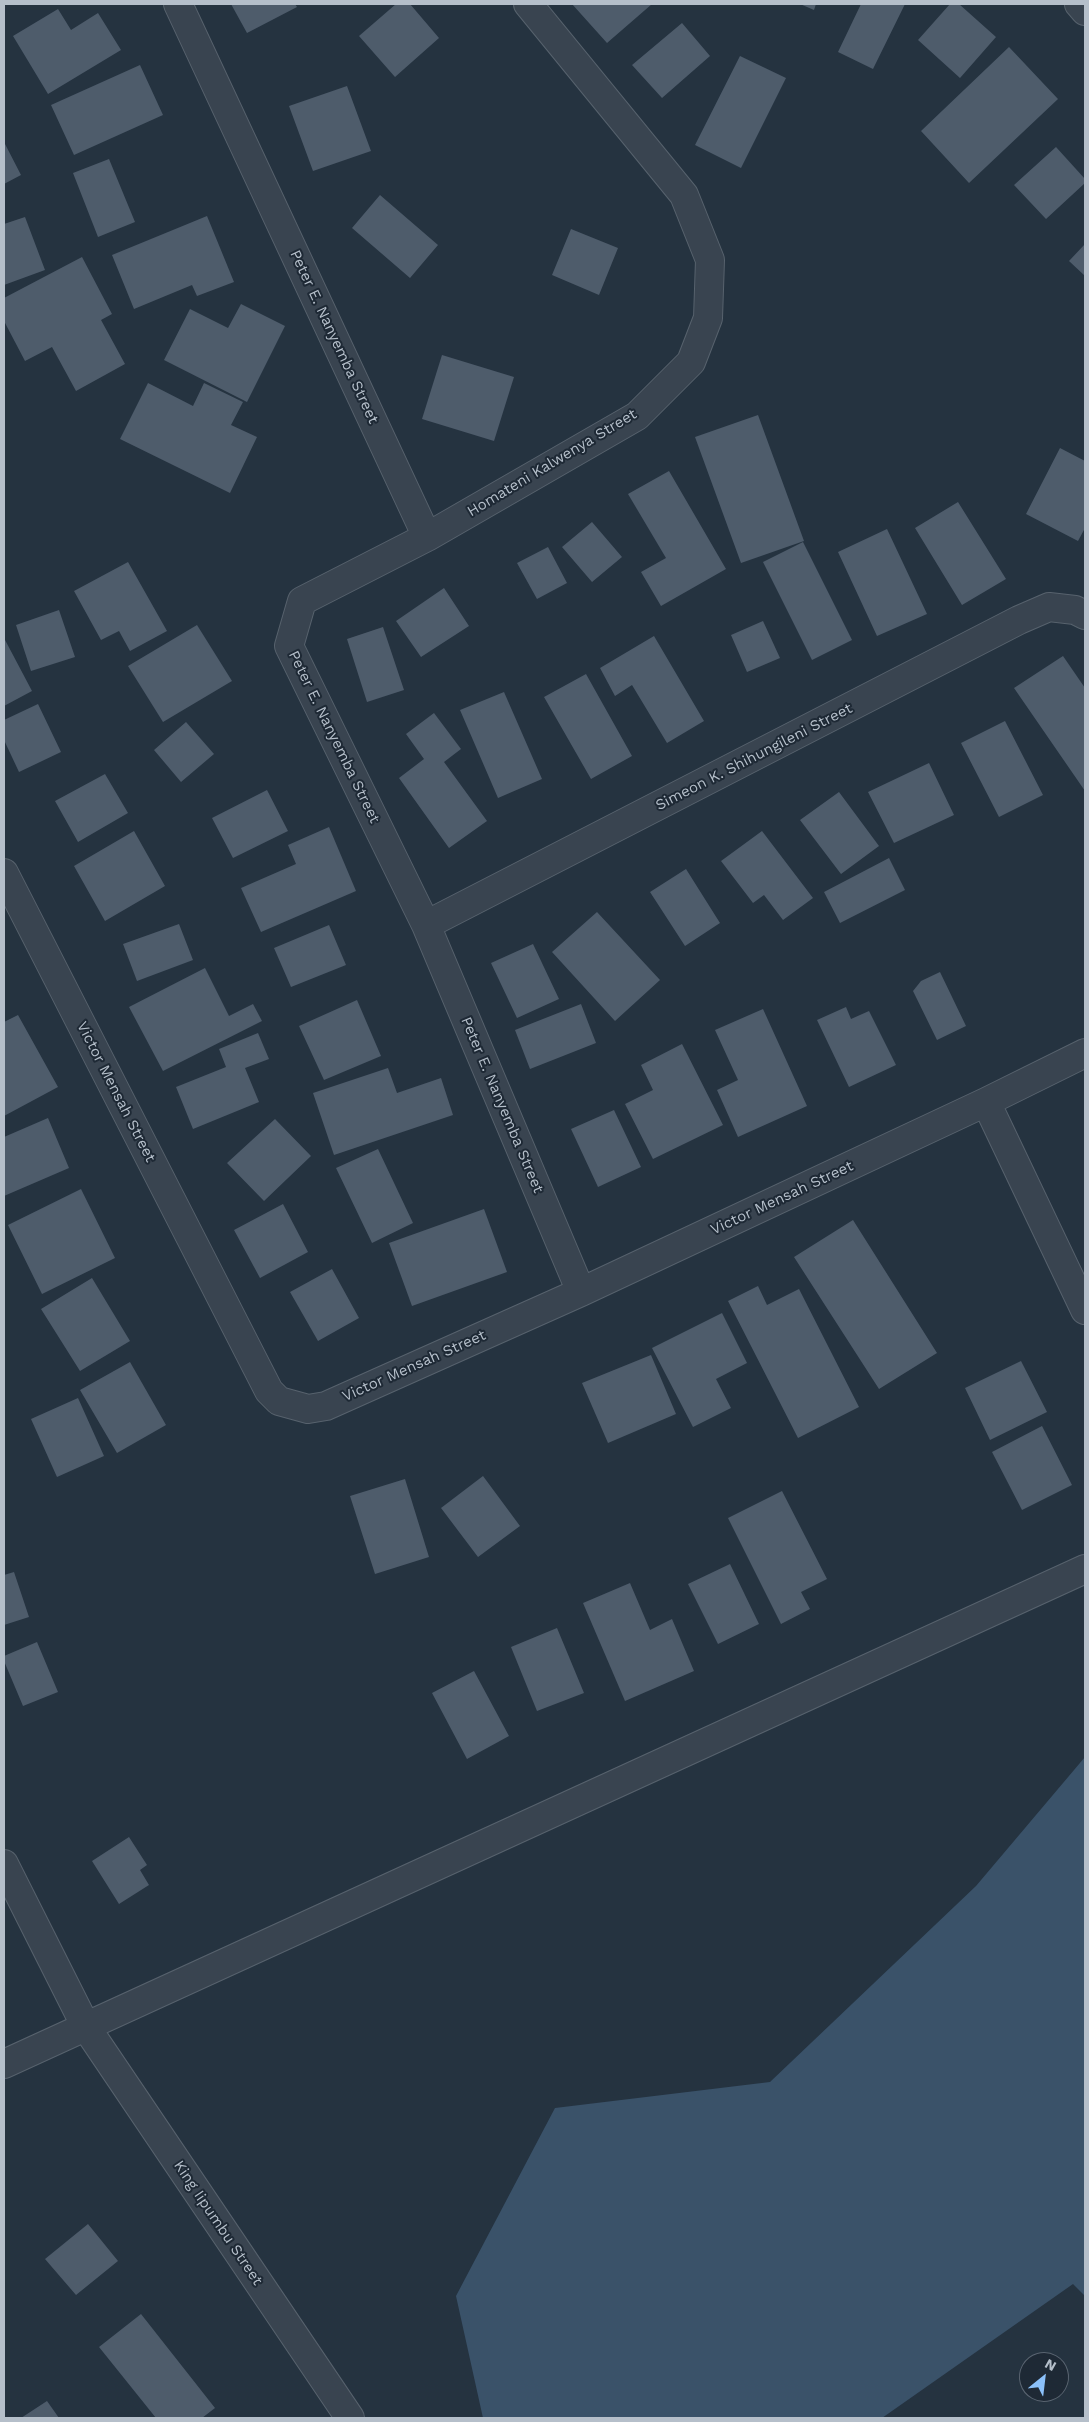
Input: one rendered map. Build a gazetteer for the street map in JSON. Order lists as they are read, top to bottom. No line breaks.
{"streets":{"street":["Peter E. Nanyemba Street","Homateni Kalwenya Street","Simeon K. Shihungileni Street","Victor Mensah Street","King Iipumbu Street"]},"crossings":[["Peter E. Nanyemba Street","Homateni Kalwenya Street"],["Peter E. Nanyemba Street","Simeon K. Shihungileni Street"],["Peter E. Nanyemba Street","Victor Mensah Street"]],"north":"top right"}
